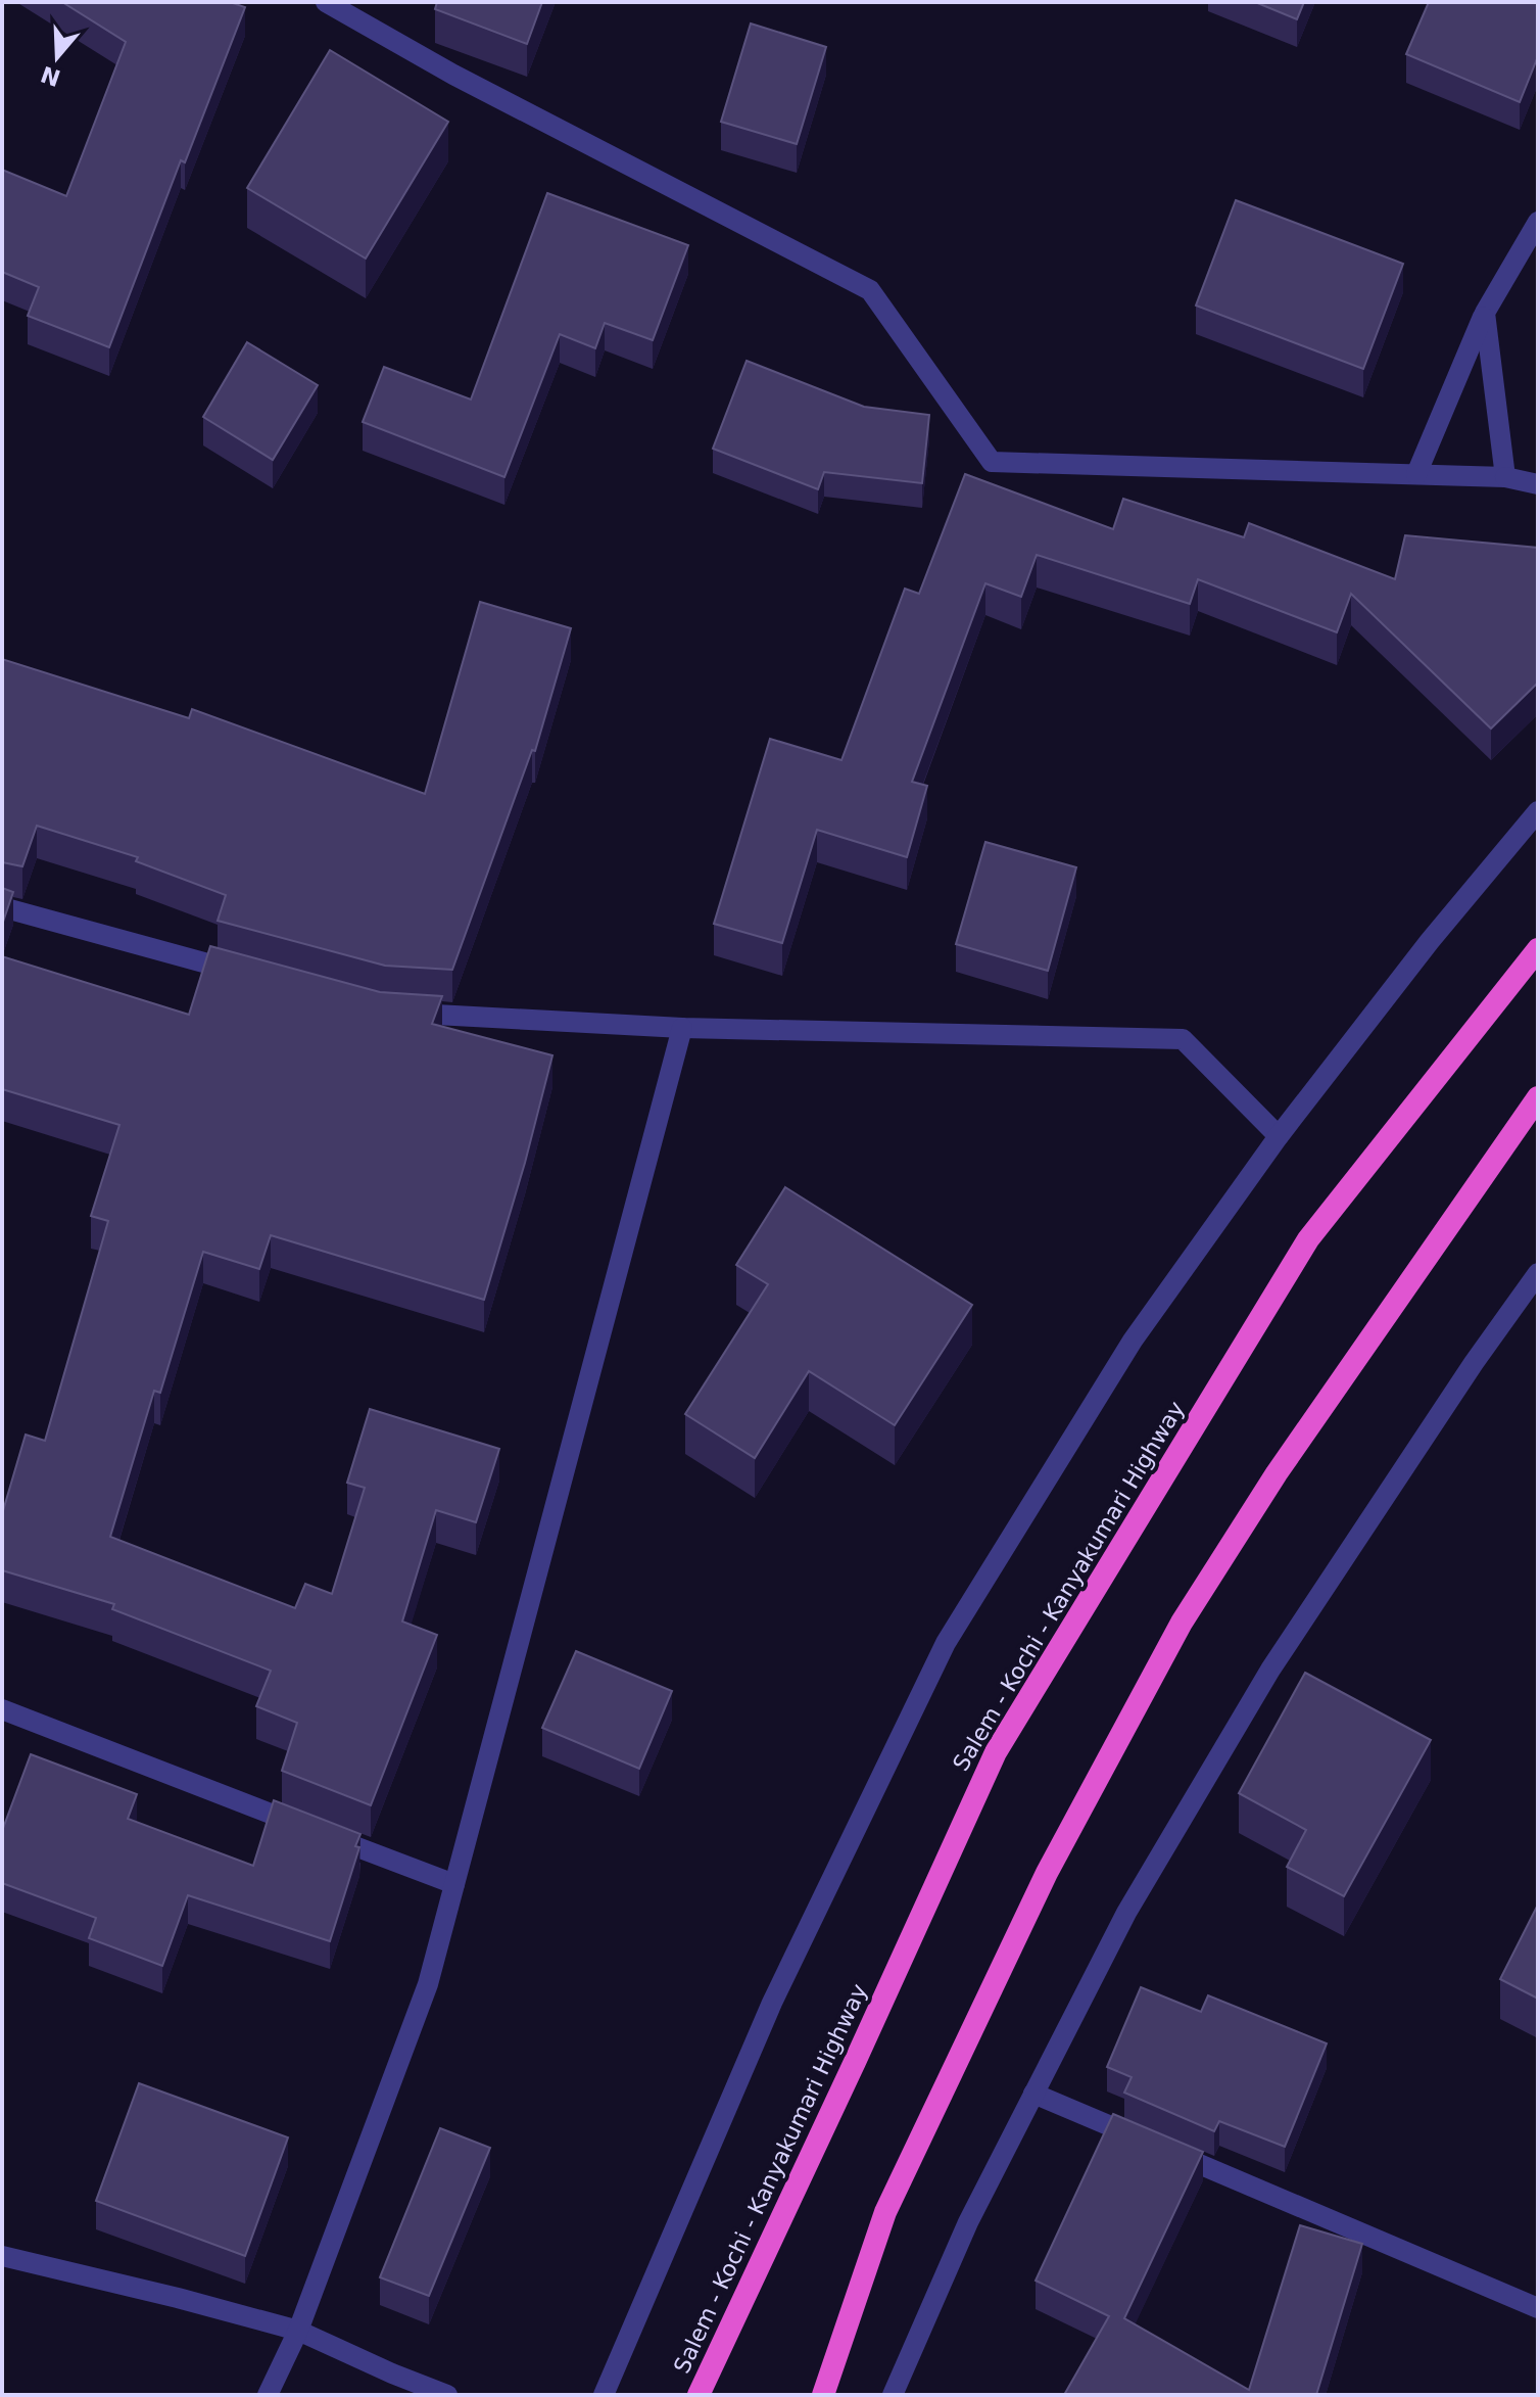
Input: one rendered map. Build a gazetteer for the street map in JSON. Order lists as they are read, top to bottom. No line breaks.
{"streets":{"highway":["Salem - Kochi - Kanyakumari Highway"]},"north":"bottom"}
